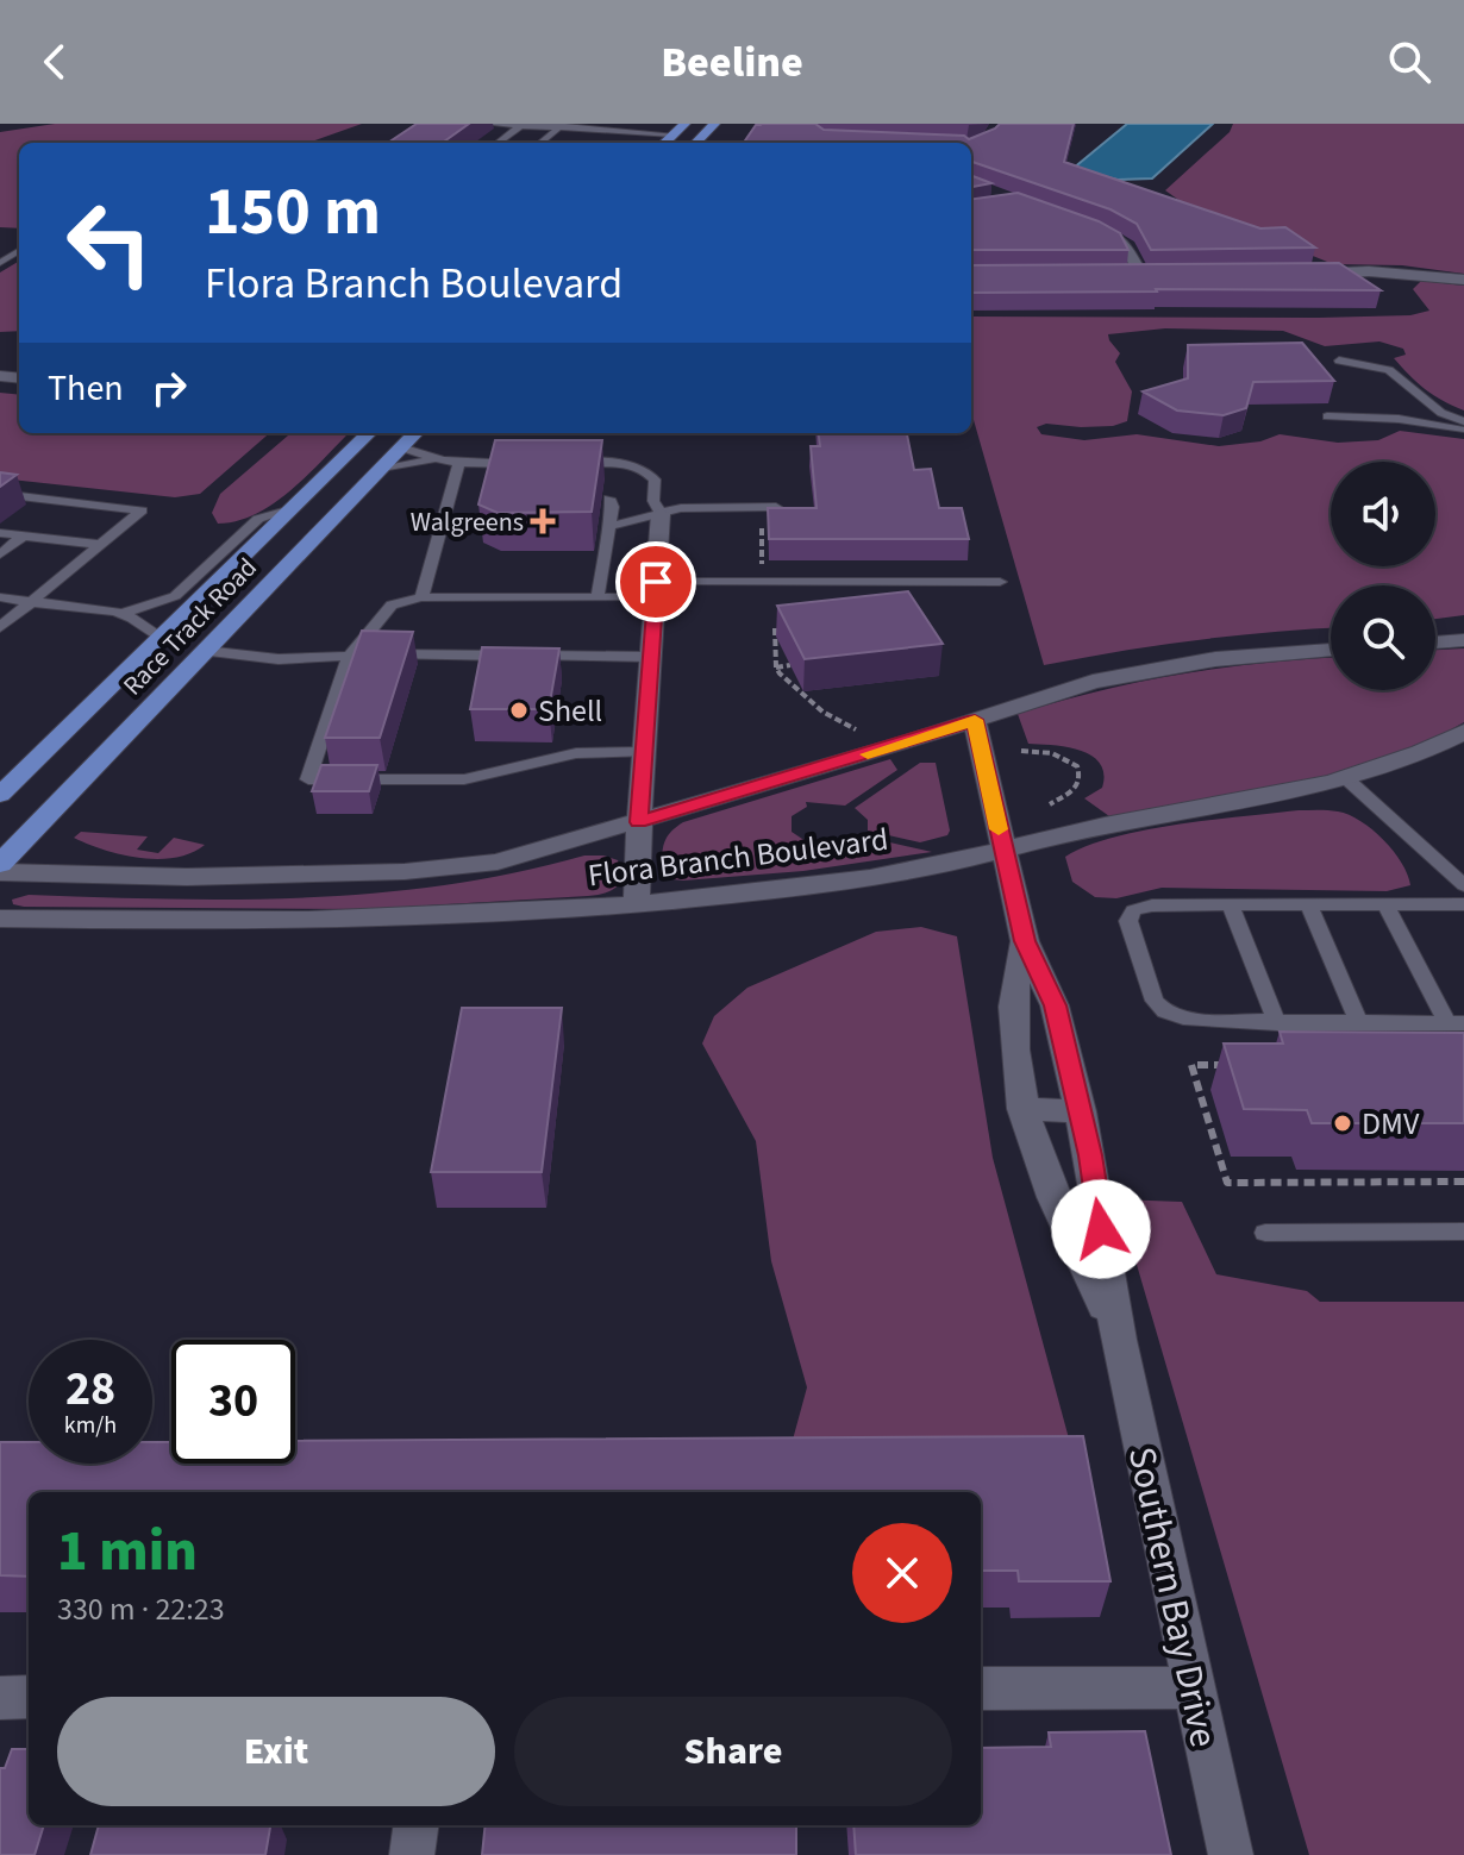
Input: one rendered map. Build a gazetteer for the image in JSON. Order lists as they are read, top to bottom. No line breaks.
{"streets":{"main road":["Race Track Road"],"street":["Flora Branch Boulevard","Southern Bay Drive"]},"crossings":[["Flora Branch Boulevard","Southern Bay Drive"]],"places":{"health":["Walgreens"],"other":["Shell","DMV"]},"page":{"header":"Beeline","turn":["150 m","Flora Branch Boulevard"],"then":"Then","speed":"28 km/h","limit":"30","heading":["1 min","330 m · 22:23"],"buttons":["Exit","Share"]}}
